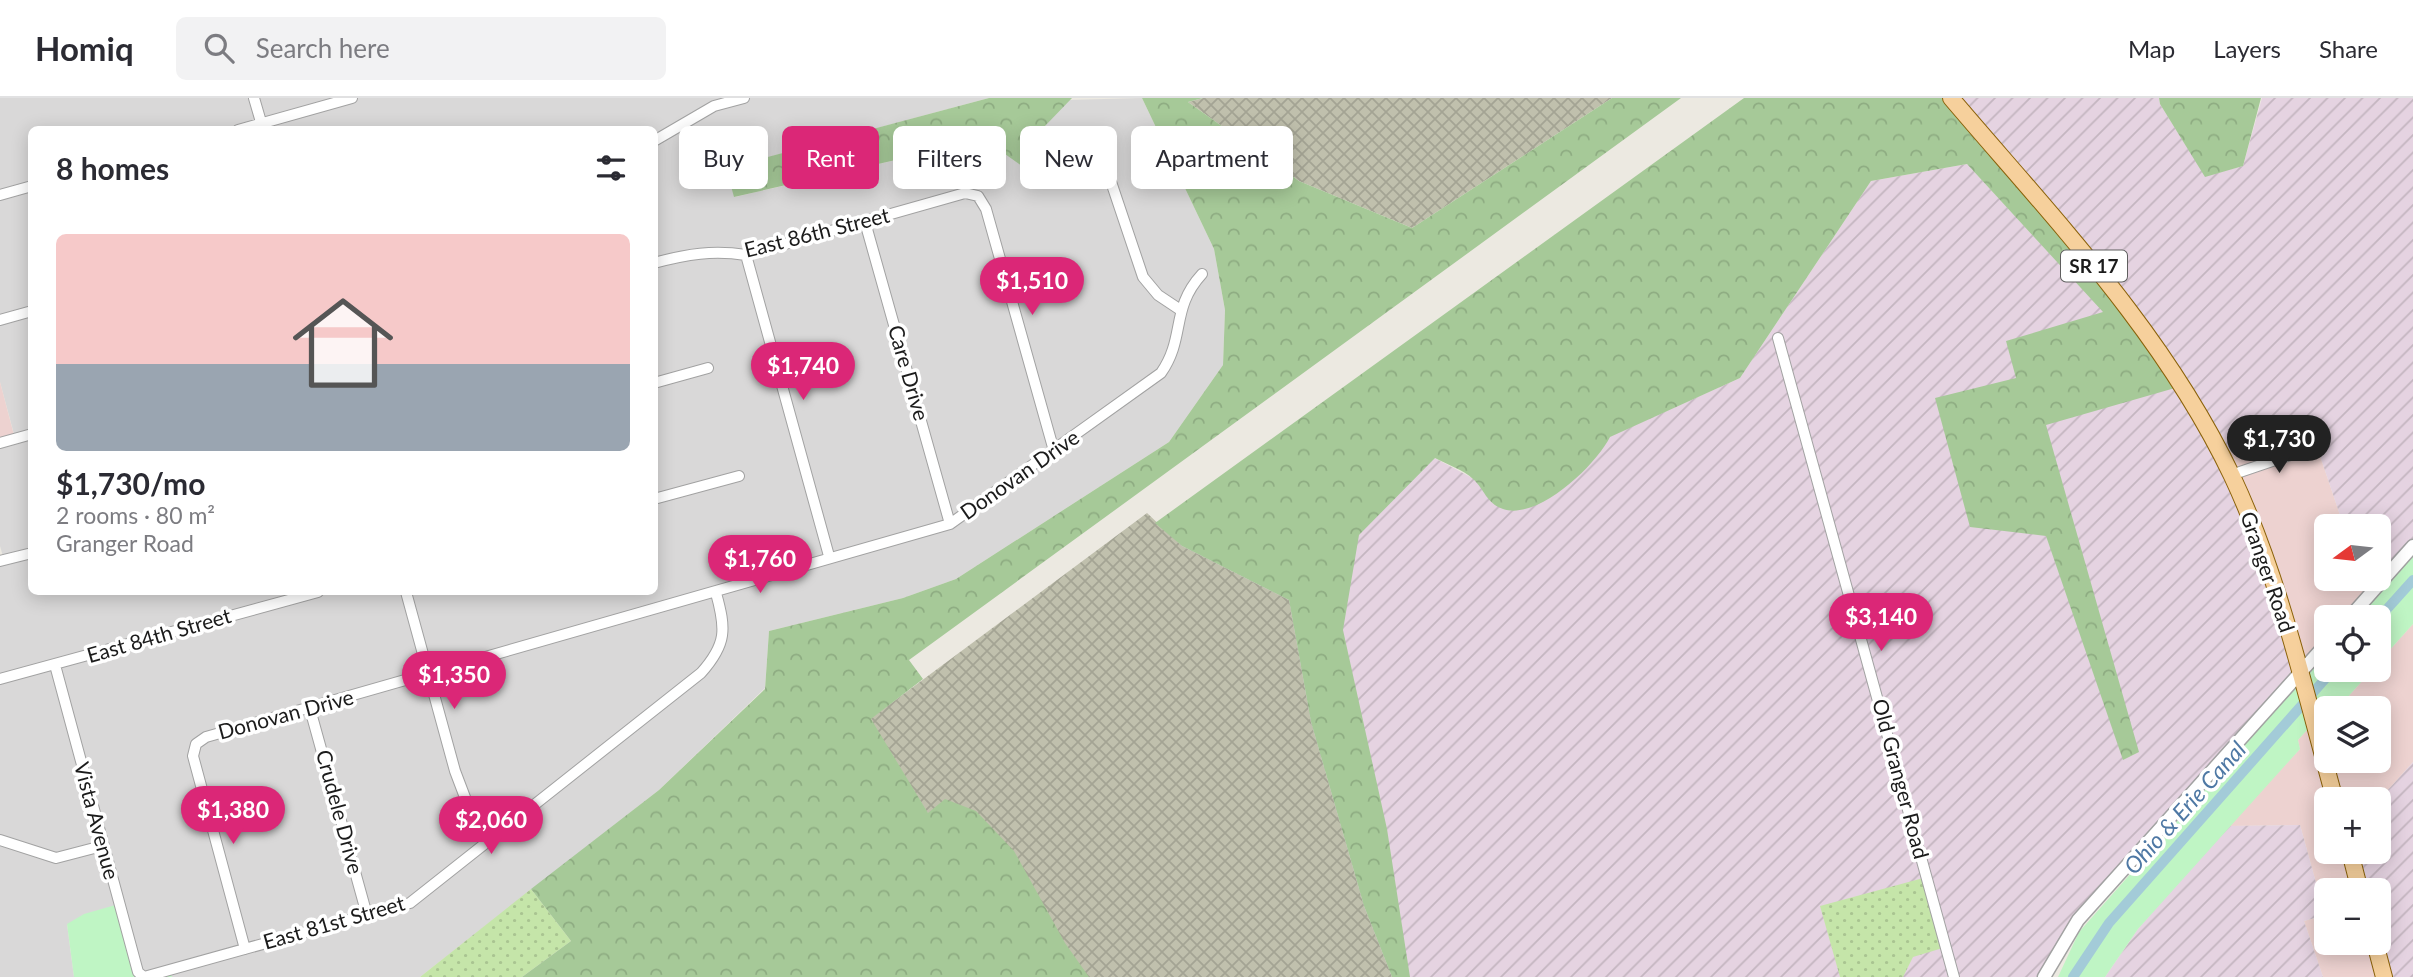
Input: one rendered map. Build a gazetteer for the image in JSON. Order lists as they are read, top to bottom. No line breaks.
{"streets":{"main road":["SR 17","Granger Road"],"street":["East 86th Street","Care Drive","Donovan Drive","East 84th Street","Old Granger Road","Crudele Drive","Vista Avenue","East 81st Street"]},"crossings":[["East 86th Street","Care Drive"],["East 86th Street","Donovan Drive"],["Care Drive","Donovan Drive"],["Donovan Drive","Crudele Drive"],["Donovan Drive","East 81st Street"],["East 84th Street","Vista Avenue"],["Crudele Drive","East 81st Street"],["Vista Avenue","East 81st Street"]],"water":["Ohio & Erie Canal"],"north":"left","page":{"header":"Homiq","search":"Search here","nav":["Map","Layers","Share"],"chip":["Buy","Rent","Filters","New","Apartment"],"heading":"8 homes","list":[{"name":"$1,730/mo","note":"2 rooms · 80 m² · Granger Road"}],"price":["$1,510","$1,740","$1,730","$1,760","$3,140","$1,350","$1,380","$2,060"],"map_buttons":["+","−"]}}
